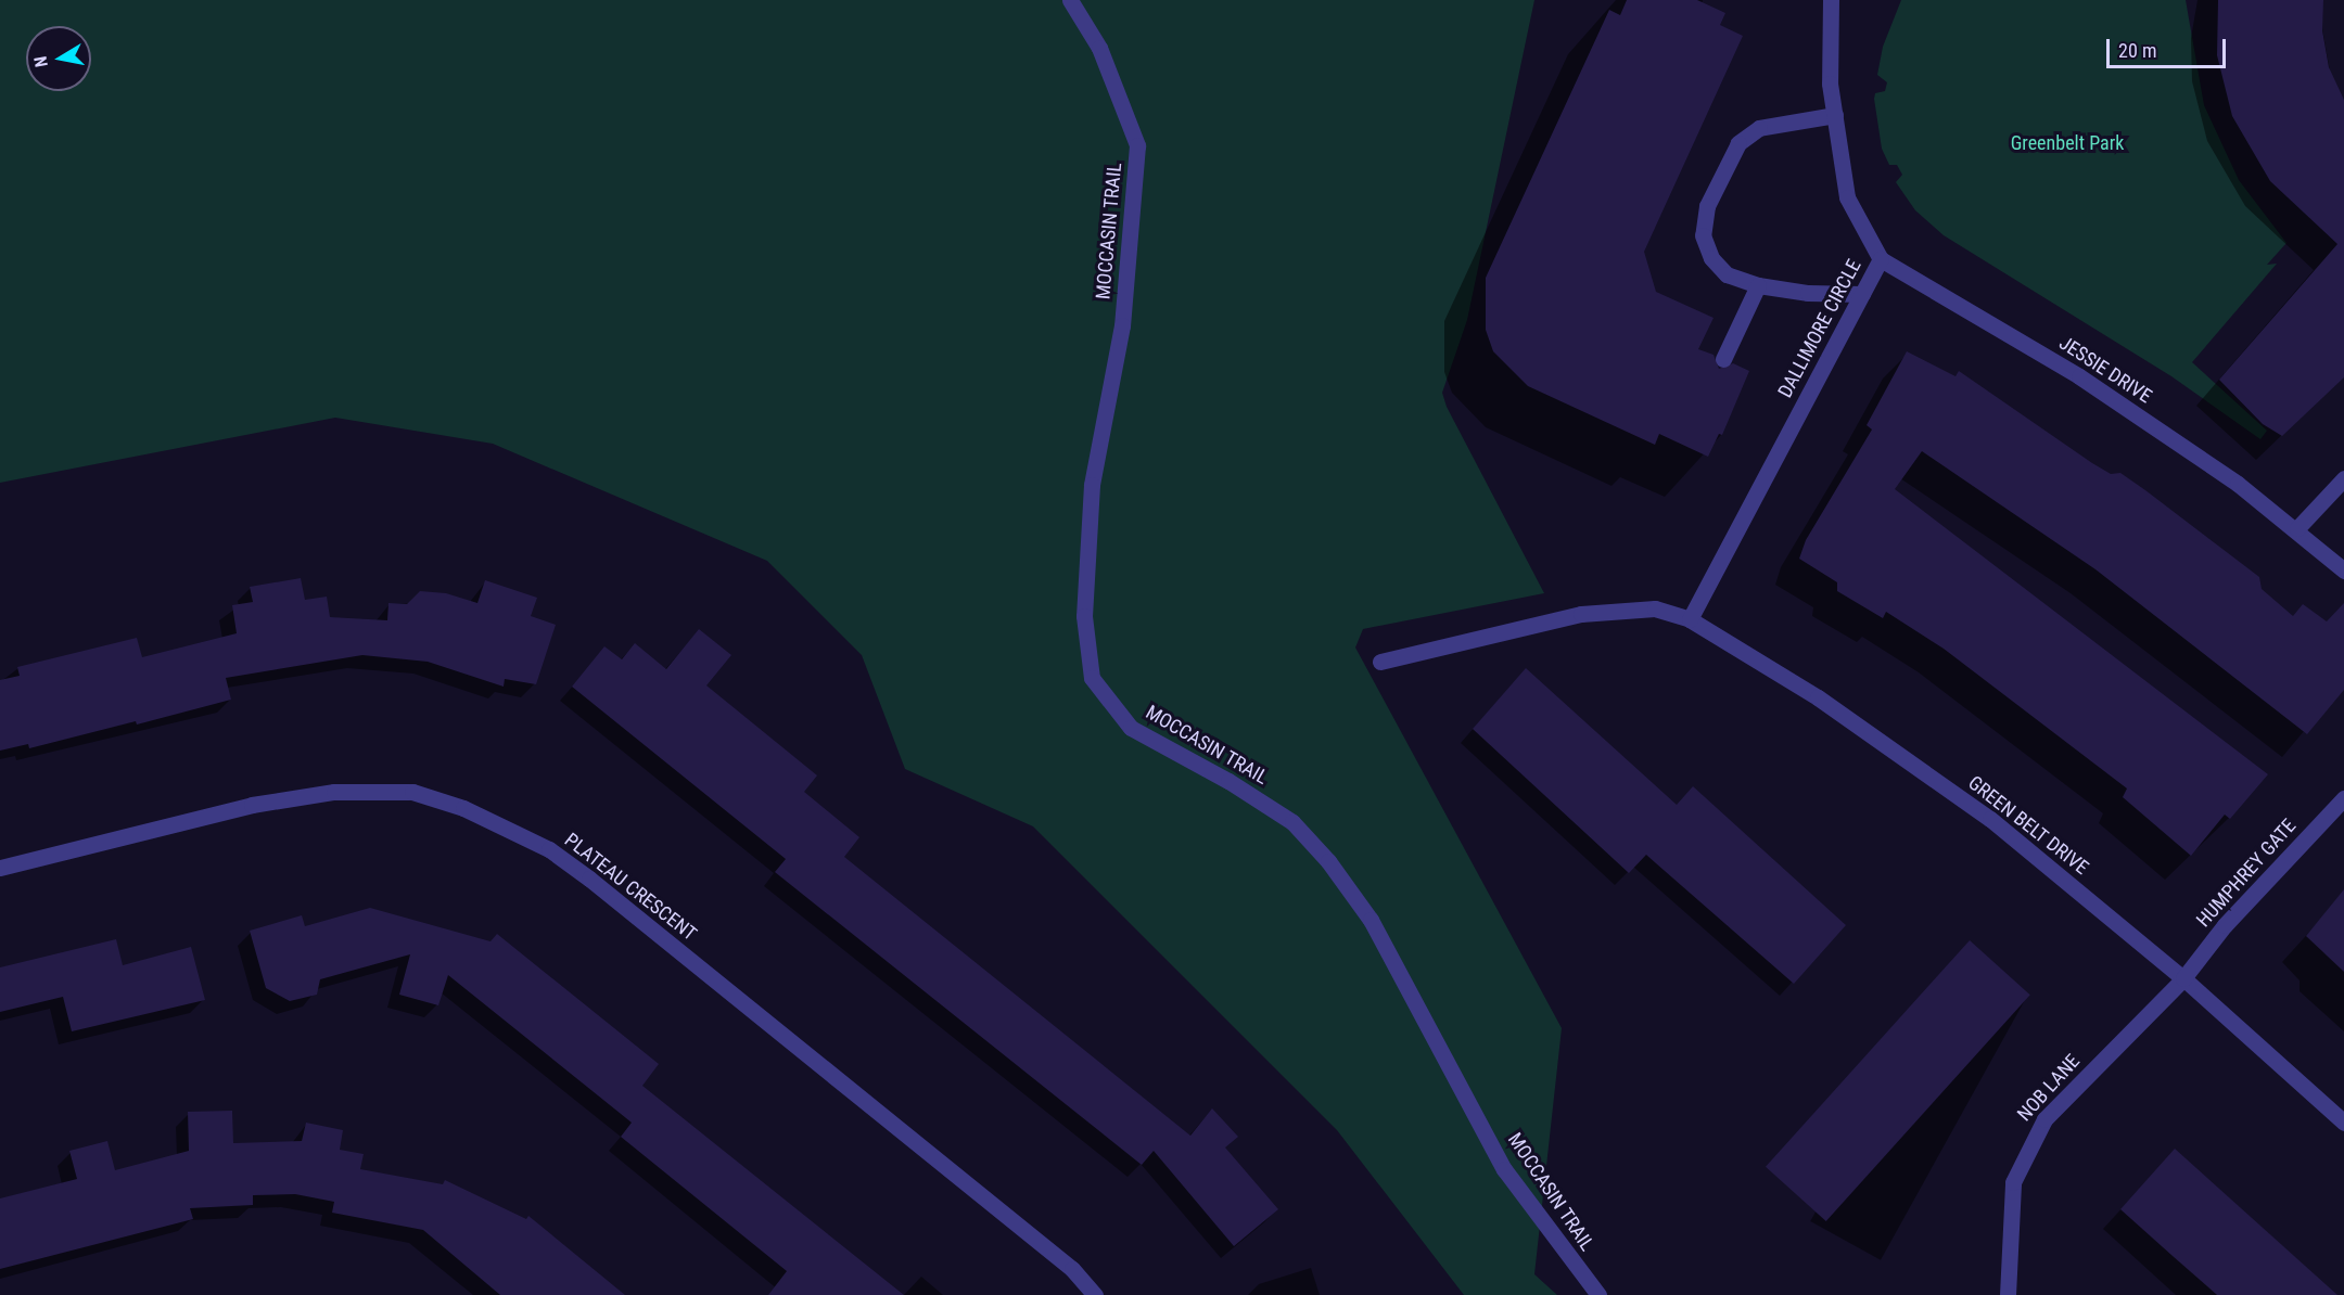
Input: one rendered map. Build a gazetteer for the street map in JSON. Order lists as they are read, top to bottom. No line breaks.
{"streets":{"street":["MOCCASIN TRAIL","DALLIMORE CIRCLE","JESSIE DRIVE","GREEN BELT DRIVE","HUMPHREY GATE","PLATEAU CRESCENT","NOB LANE"]},"crossings":[["DALLIMORE CIRCLE","JESSIE DRIVE"],["DALLIMORE CIRCLE","GREEN BELT DRIVE"],["GREEN BELT DRIVE","HUMPHREY GATE"],["GREEN BELT DRIVE","NOB LANE"],["HUMPHREY GATE","NOB LANE"]],"parks":["Greenbelt Park"],"scale_bar":"20 m","north":"left"}
